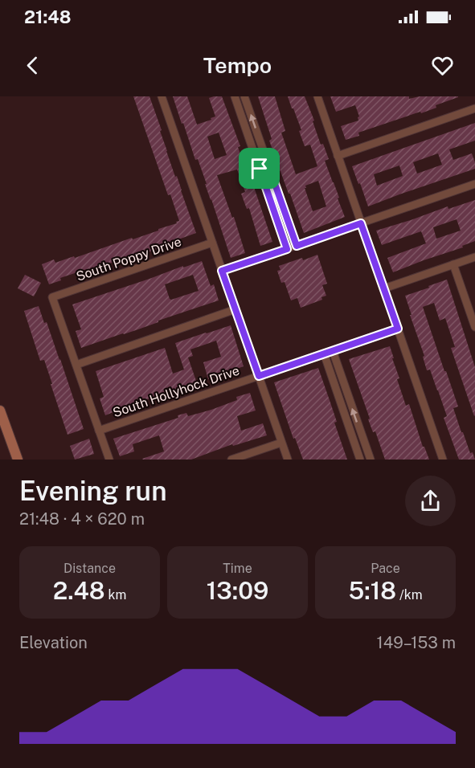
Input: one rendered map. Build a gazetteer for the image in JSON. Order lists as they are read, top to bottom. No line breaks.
{"streets":{"street":["South Poppy Drive","South Hollyhock Drive"]},"page":{"status":"21:48","header":"Tempo","heading":["Evening run","21:48 · 4 × 620 m"],"stats":[["Distance","2.48 km"],["Time","13:09"],["Pace","5:18 /km"]],"chart":["Elevation","149–153 m"]}}
